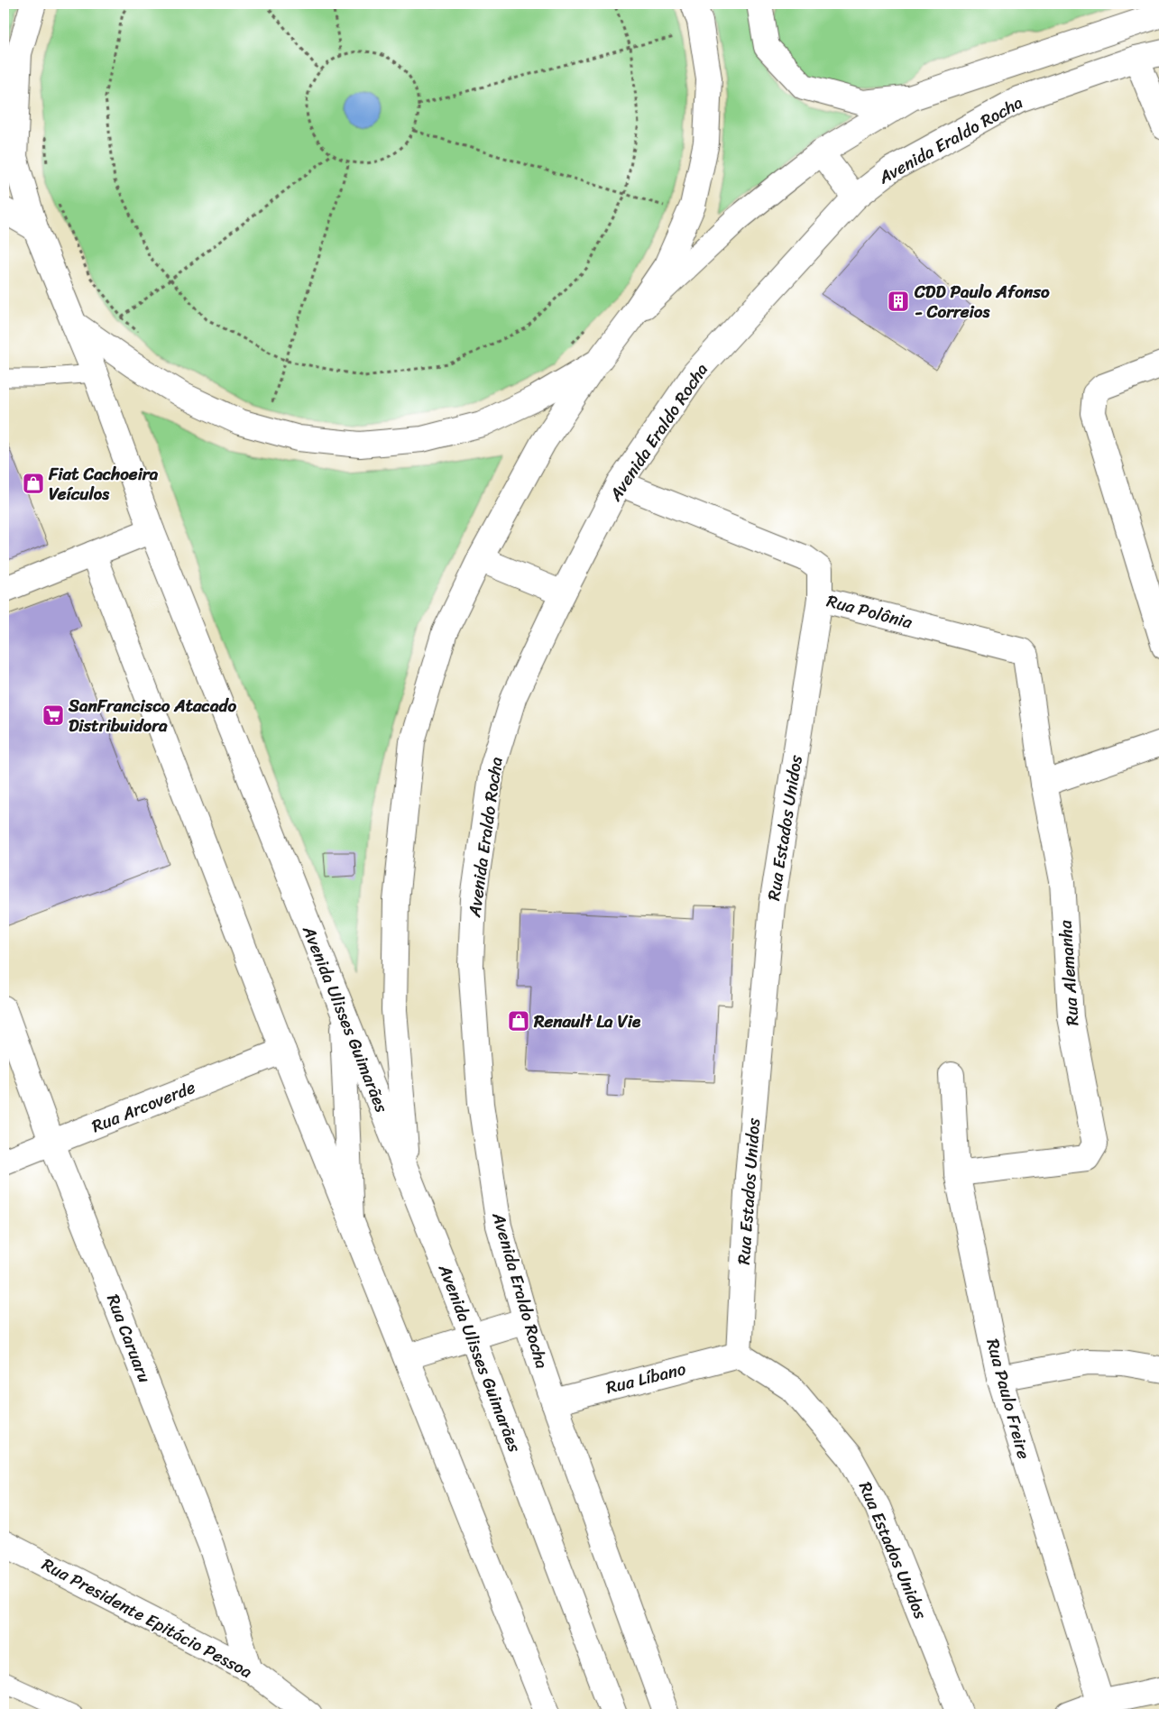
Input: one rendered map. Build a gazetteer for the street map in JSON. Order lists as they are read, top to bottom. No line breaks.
{"streets":{"street":["Avenida Eraldo Rocha","Rua Polônia","Rua Estados Unidos","Rua Alemanha","Avenida Ulisses Guimarães","Rua Arcoverde","Rua Caruaru","Rua Líbano","Rua Paulo Freire","Rua Presidente Epitácio Pessoa"]},"crossings":[["Avenida Eraldo Rocha","Rua Polônia"],["Avenida Eraldo Rocha","Rua Líbano"],["Rua Polônia","Rua Estados Unidos"],["Rua Polônia","Rua Alemanha"],["Rua Estados Unidos","Rua Líbano"],["Rua Alemanha","Rua Paulo Freire"],["Rua Arcoverde","Rua Caruaru"],["Rua Caruaru","Rua Presidente Epitácio Pessoa"]],"places":{"building":["CDD Paulo Afonso - Correios"],"shop":["Fiat Cachoeira Veículos","Renault La Vie"],"supermarket":["SanFrancisco Atacado Distribuidora"]}}
